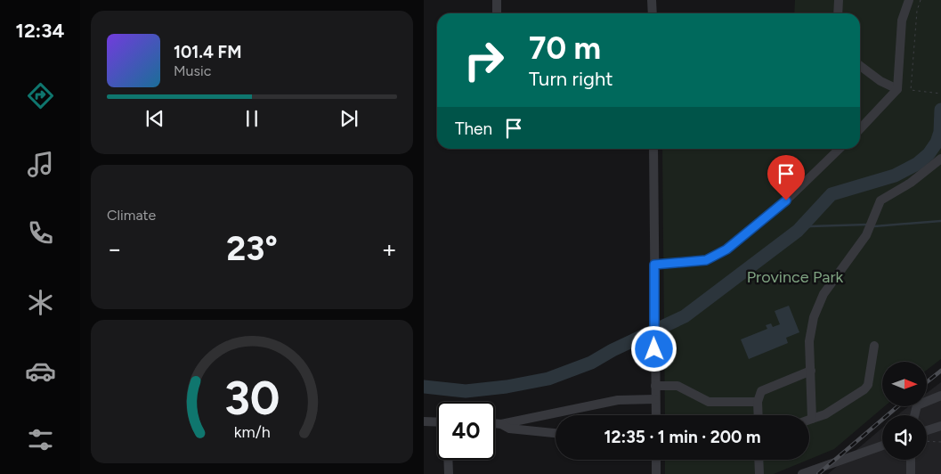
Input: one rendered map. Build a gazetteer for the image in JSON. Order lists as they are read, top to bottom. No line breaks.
{"parks":["Province Park"],"north":"right","page":{"tabs":"12:34","turn":["70 m","Turn right"],"song":["101.4 FM","Music"],"then":"Then","tile":"Climate","heat":["−","23°","+"],"limit":"40","trip":"12:35 · 1 min · 200 m","gauge":["30","km/h"]}}
